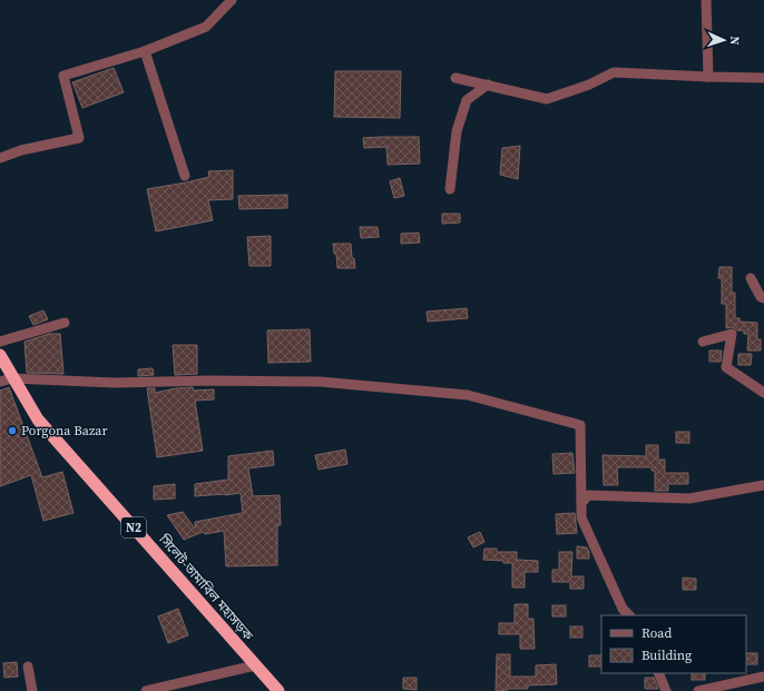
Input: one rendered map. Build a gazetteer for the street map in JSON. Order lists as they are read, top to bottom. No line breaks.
{"streets":{"highway":["N2","সিলেট-তামাবিল মহাসড়ক"]},"places":["Porgona Bazar"],"legend":["Road","Building"],"north":"right"}
